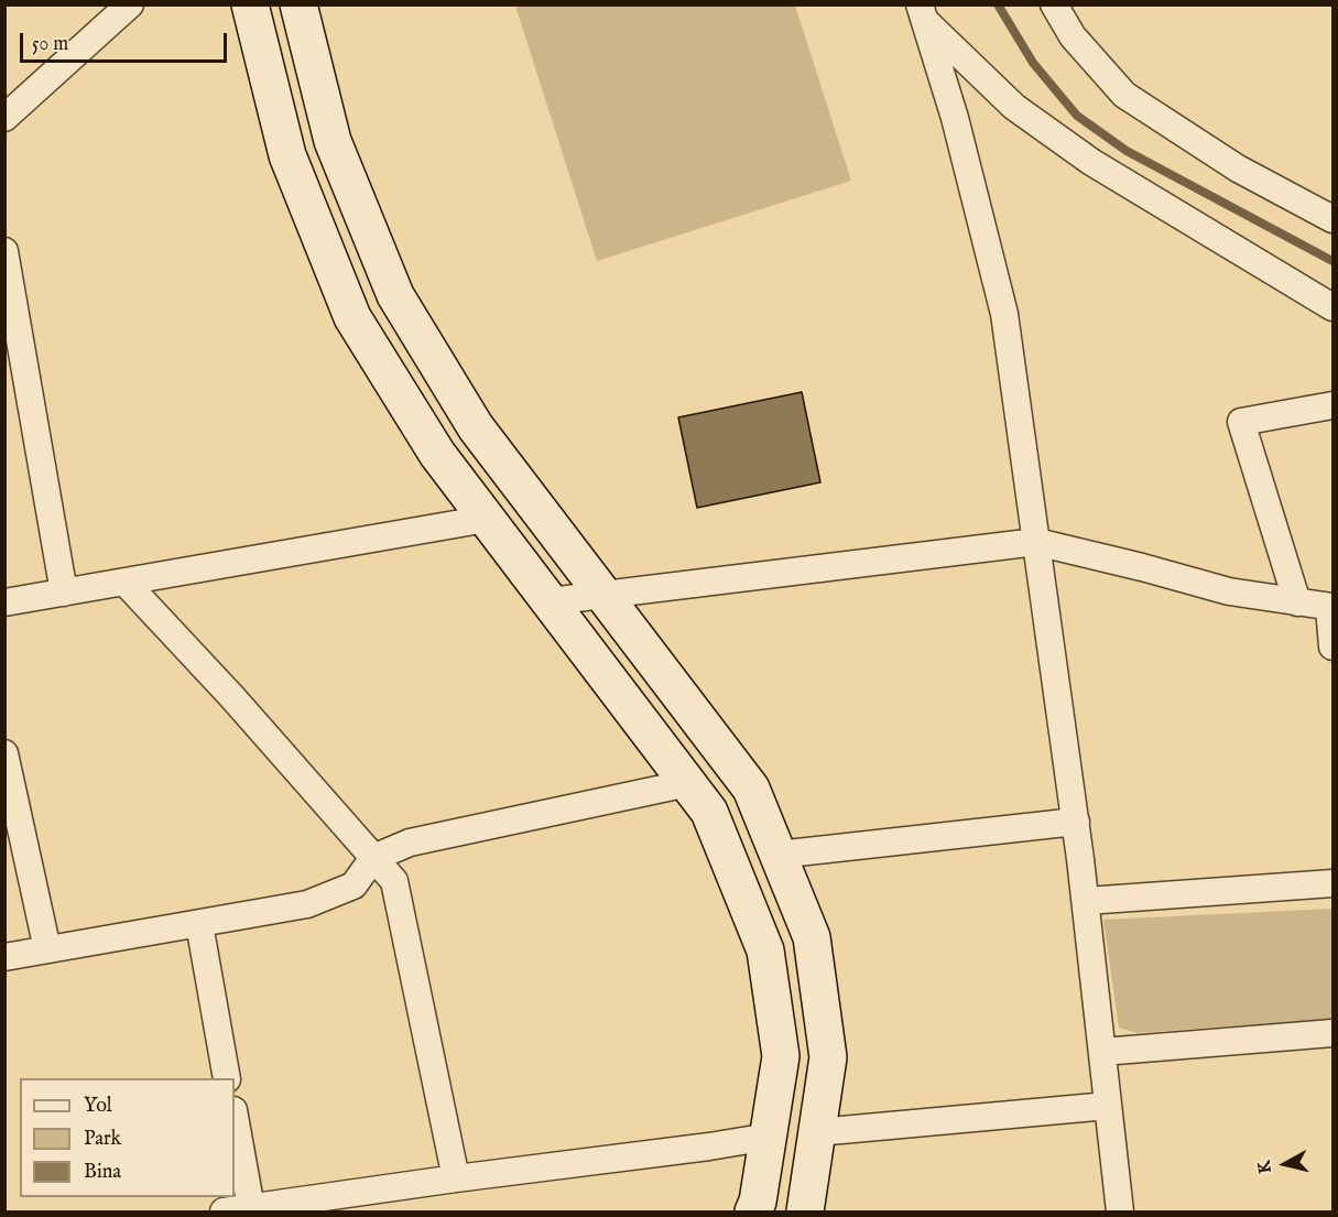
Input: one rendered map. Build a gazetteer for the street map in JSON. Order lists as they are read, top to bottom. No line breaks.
{"legend":["Yol","Park","Bina"],"scale_bar":"50 m","north":"left"}
